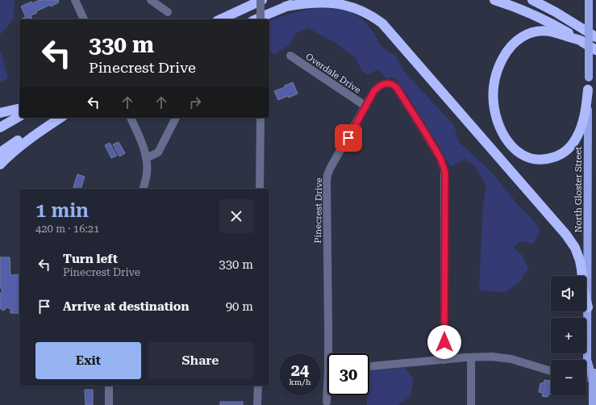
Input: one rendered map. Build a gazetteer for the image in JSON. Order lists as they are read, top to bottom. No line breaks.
{"streets":{"main road":["North Gloster Street"],"street":["Overdale Drive","Pinecrest Drive"]},"crossings":[["Overdale Drive","Pinecrest Drive"]],"page":{"turn":["330 m","Pinecrest Drive"],"heading":["1 min","420 m · 16:21"],"list":[{"name":"Turn left","note":"Pinecrest Drive","value":"330 m"},{"name":"Arrive at destination","value":"90 m"}],"map_buttons":["+","−"],"buttons":["Exit","Share"],"speed":"24 km/h","limit":"30"}}
